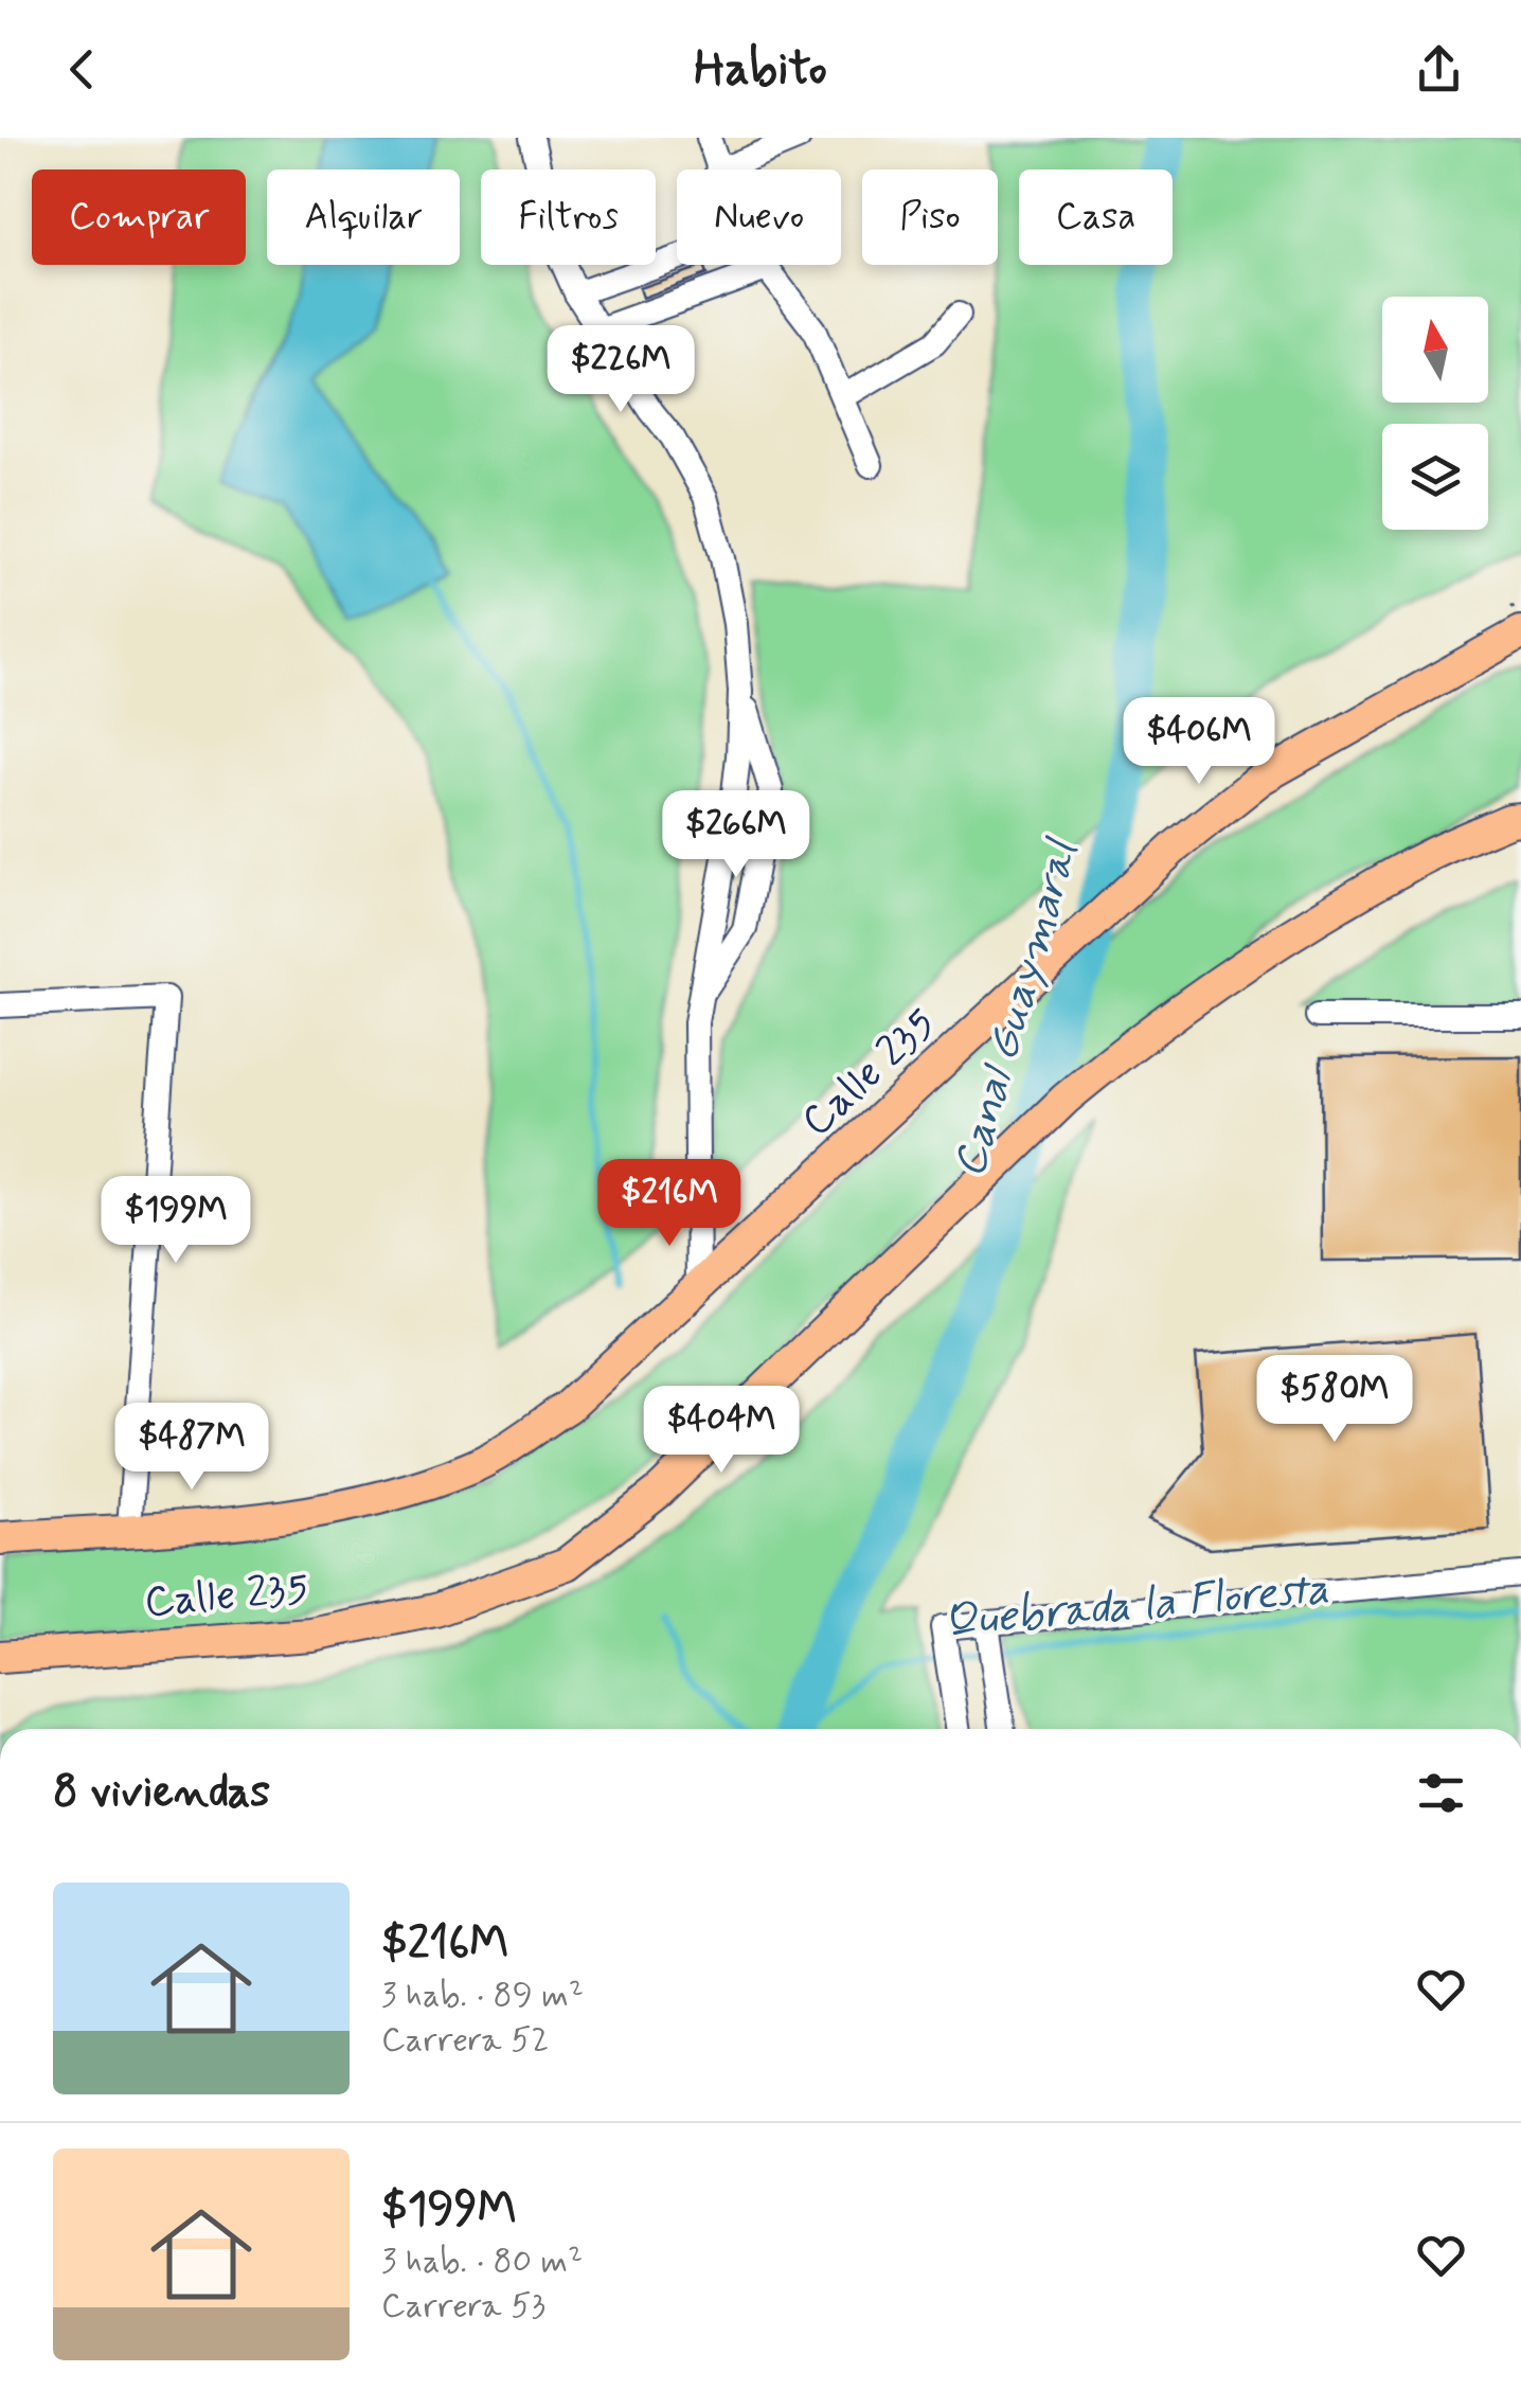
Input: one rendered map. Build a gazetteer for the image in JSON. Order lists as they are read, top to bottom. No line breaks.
{"streets":{"main road":["Calle 235"]},"water":["Canal Guaymaral","Quebrada la Floresta"],"north":"top","page":{"header":"Habito","chip":["Comprar","Alquilar","Filtros","Nuevo","Piso","Casa"],"price":["$226M","$406M","$266M","$216M","$199M","$580M","$404M","$487M"],"heading":"8 viviendas","list":[{"name":"$216M","note":"3 hab. · 89 m² · Carrera 52"},{"name":"$199M","note":"3 hab. · 80 m² · Carrera 53"}]}}
